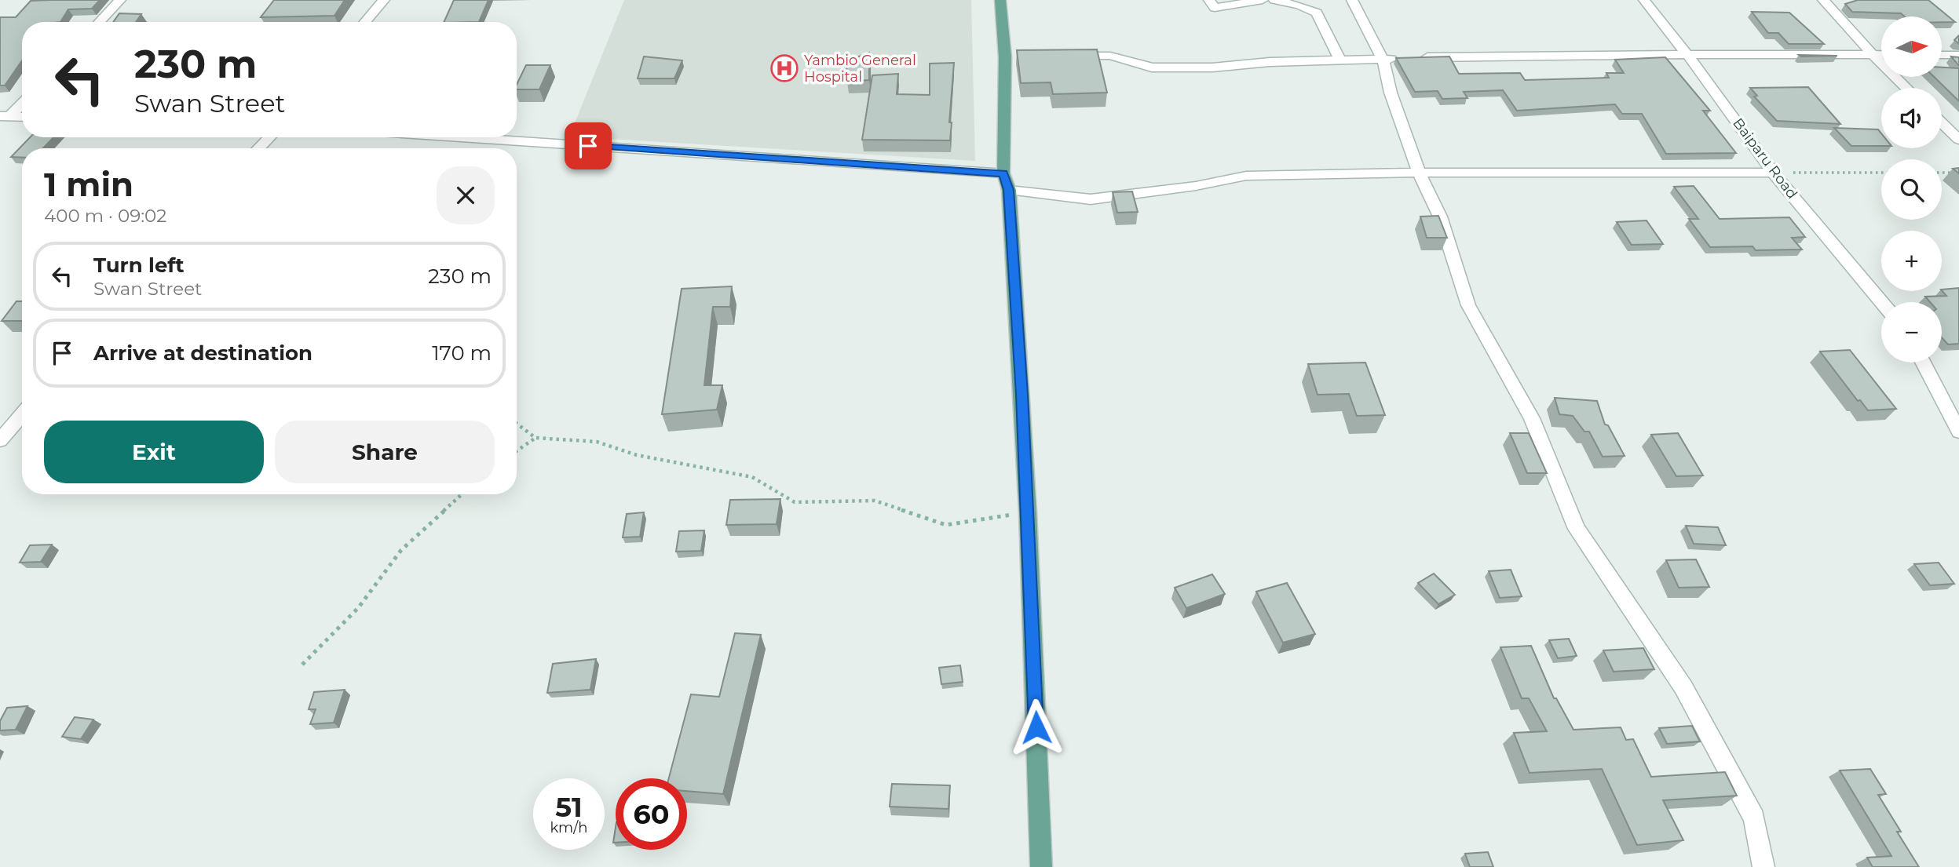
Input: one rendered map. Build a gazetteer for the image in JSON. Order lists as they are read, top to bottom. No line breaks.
{"streets":{"street":["Baiparu Road"]},"places":{"hospital":["Yambio General Hospital"]},"north":"right","page":{"map_buttons":["+","−"],"turn":["230 m","Swan Street"],"heading":["1 min","400 m · 09:02"],"list":[{"name":"Turn left","note":"Swan Street","value":"230 m"},{"name":"Arrive at destination","value":"170 m"}],"buttons":["Exit","Share"],"speed":"51 km/h","limit":"60"}}
